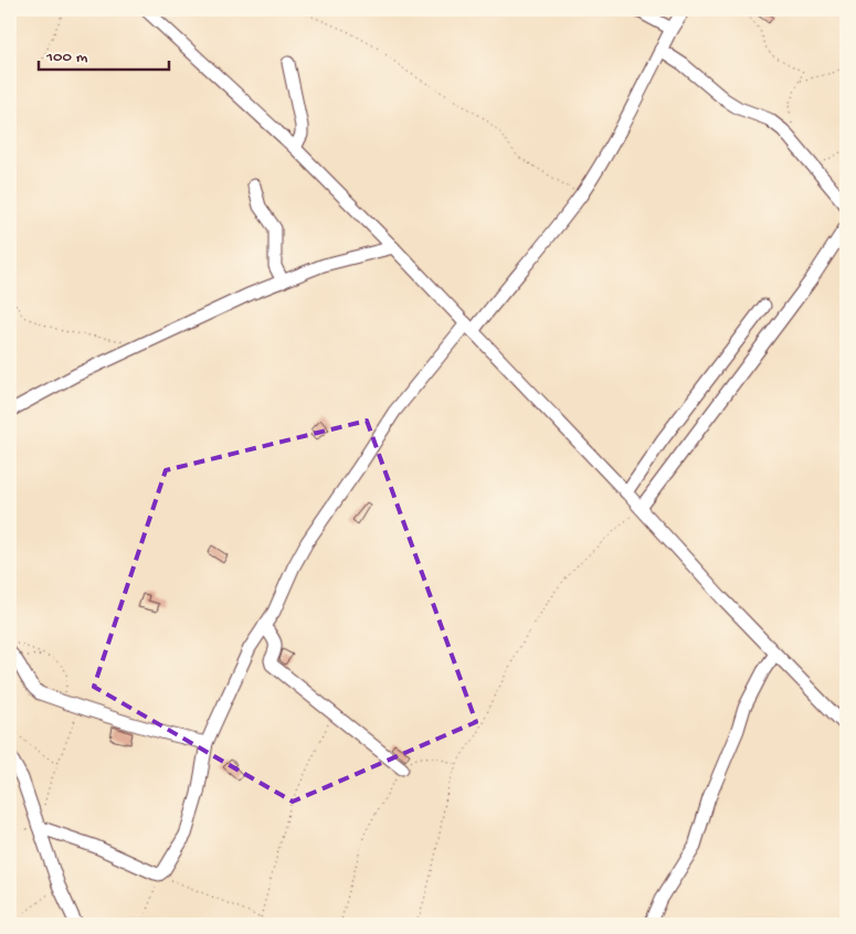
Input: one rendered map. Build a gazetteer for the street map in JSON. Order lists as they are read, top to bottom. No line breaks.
{"scale_bar":"100 m"}
